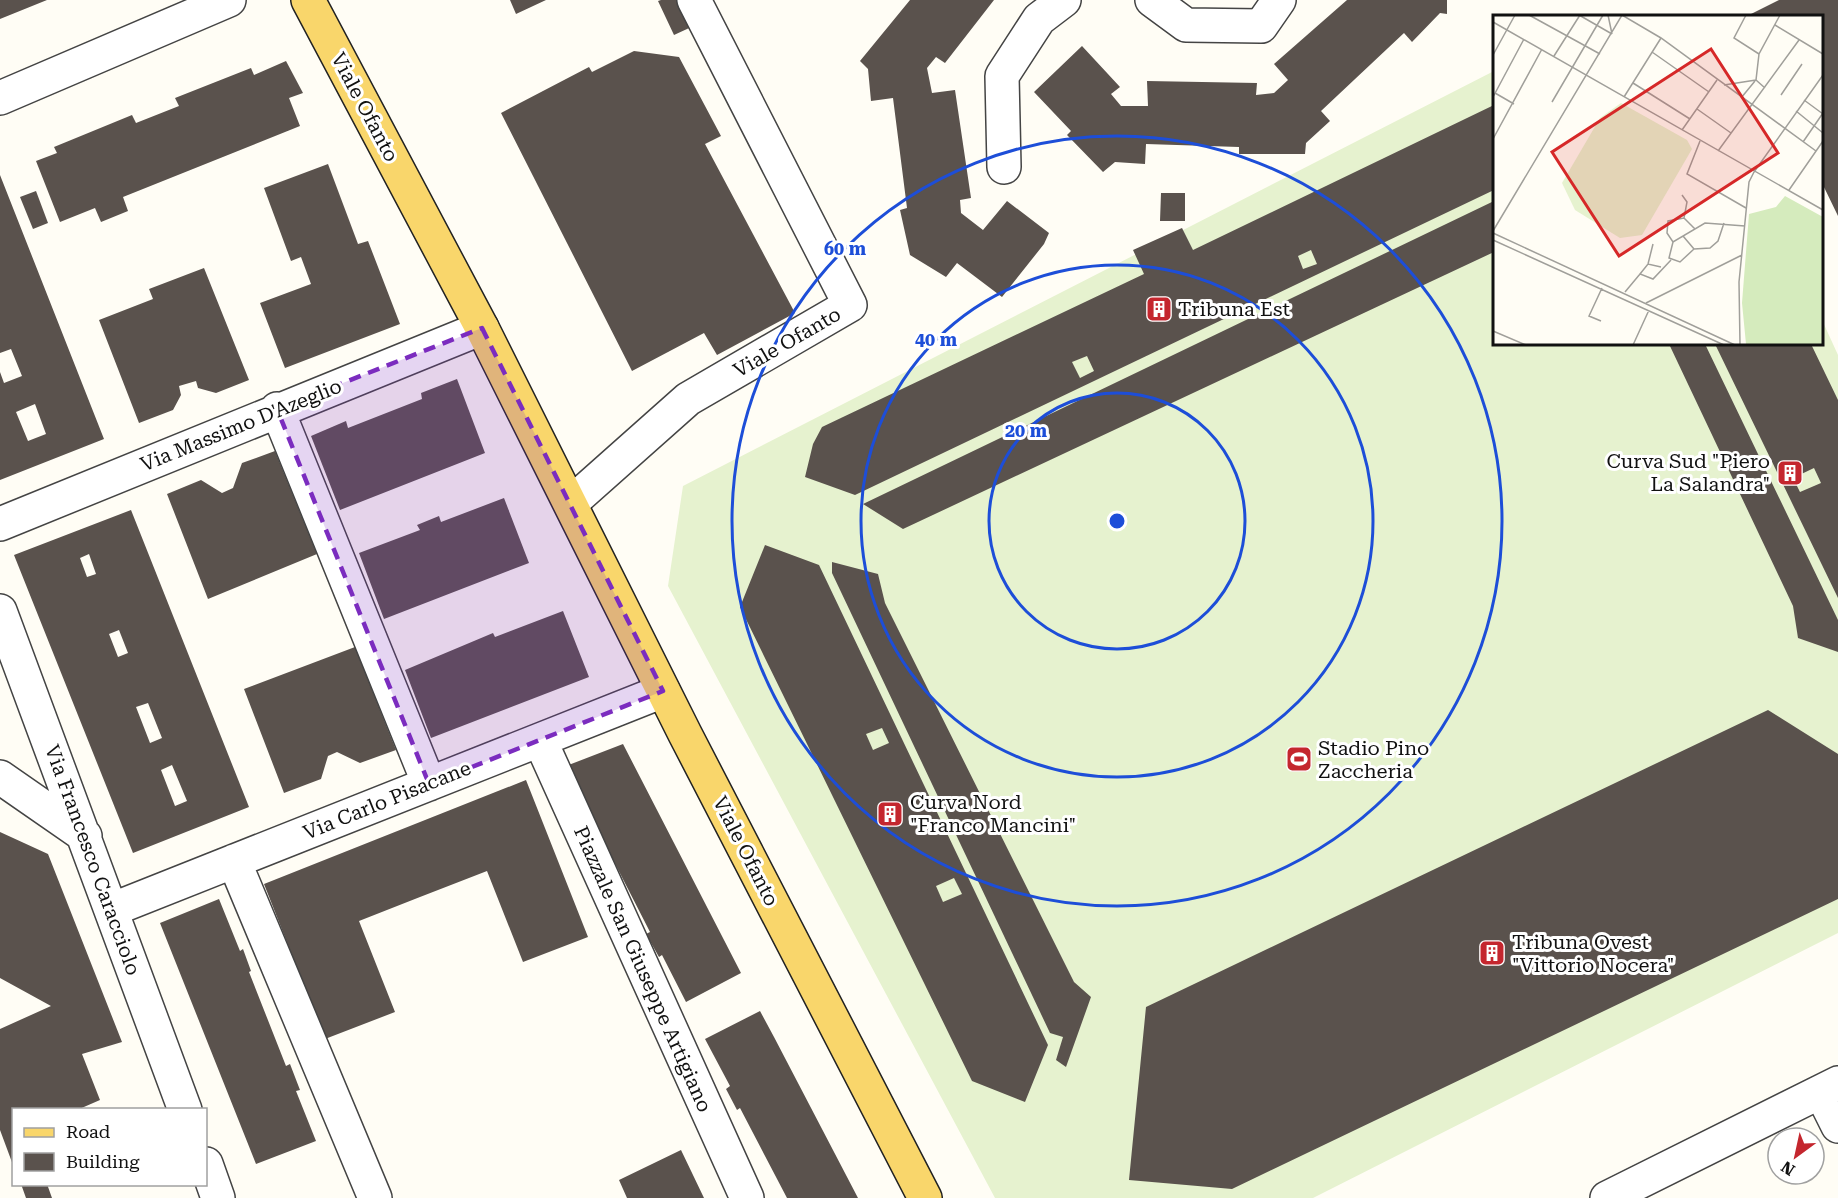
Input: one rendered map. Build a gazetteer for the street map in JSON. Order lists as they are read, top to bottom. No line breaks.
{"streets":{"main road":["Viale Ofanto"],"street":["Via Massimo D'Azeglio","Via Carlo Pisacane","Via Francesco Caracciolo","Piazzale San Giuseppe Artigiano"]},"crossings":[["Viale Ofanto","Via Massimo D'Azeglio"],["Viale Ofanto","Via Carlo Pisacane"],["Via Carlo Pisacane","Via Francesco Caracciolo"],["Via Carlo Pisacane","Piazzale San Giuseppe Artigiano"]],"places":{"building":["Tribuna Est","Curva Sud \"Piero La Salandra\"","Curva Nord \"Franco Mancini\"","Tribuna Ovest \"Vittorio Nocera\""],"sports":["Stadio Pino Zaccheria"]},"legend":["Road","Building"],"north":"bottom left","rings":["60 m","40 m","20 m"]}
